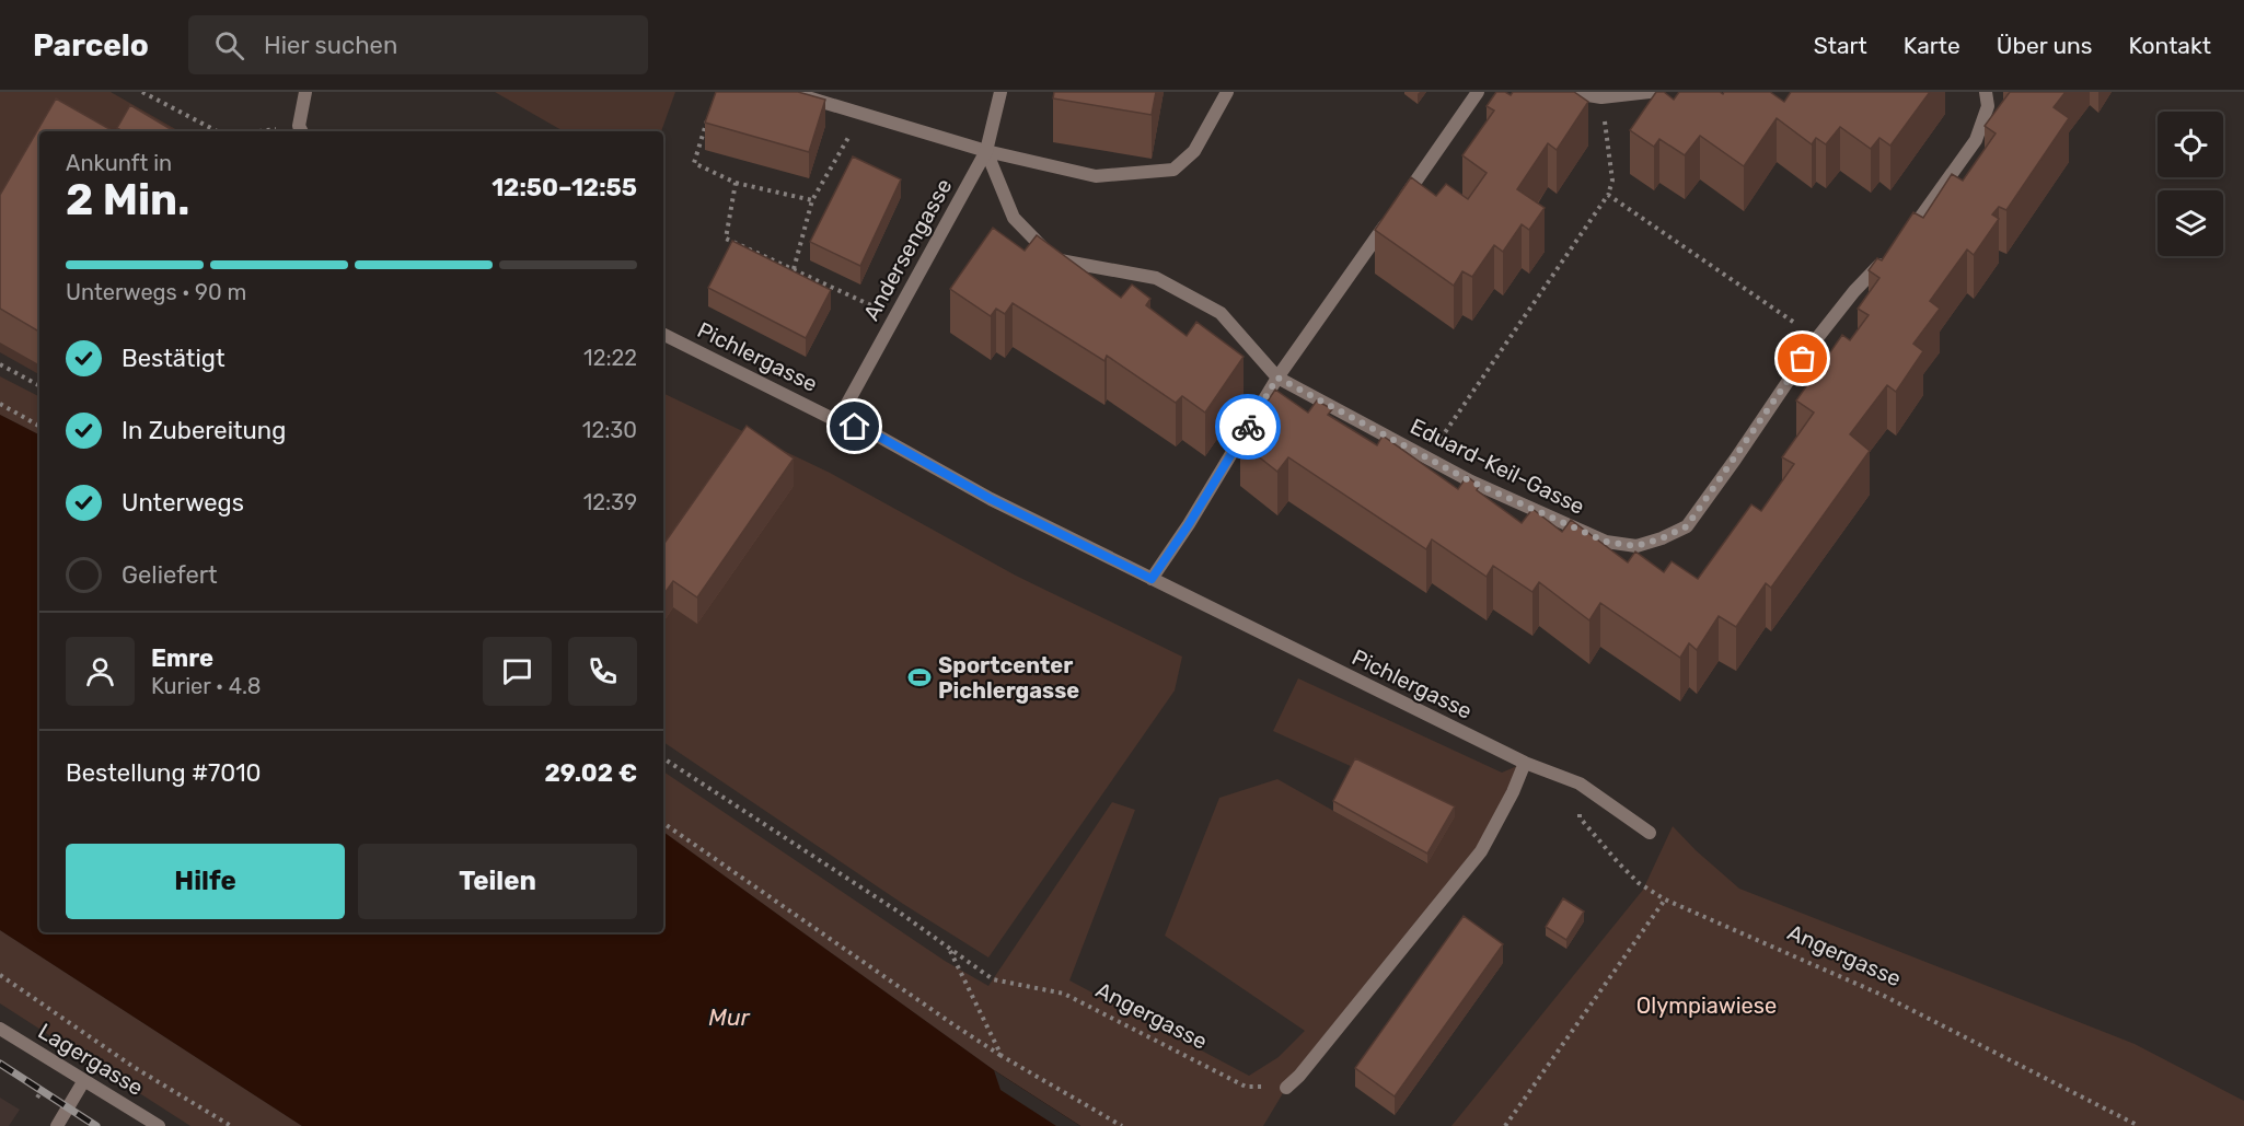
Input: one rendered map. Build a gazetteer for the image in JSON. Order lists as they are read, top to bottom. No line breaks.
{"streets":{"street":["Andersengasse","Pichlergasse","Eduard-Keil-Gasse","Lagergasse"],"path":["Angergasse"]},"crossings":[["Andersengasse","Pichlergasse"],["Andersengasse","Eduard-Keil-Gasse"],["Pichlergasse","Angergasse"]],"water":["Mur"],"parks":["Olympiawiese"],"places":{"sports":["Sportcenter Pichlergasse"]},"page":{"header":"Parcelo","search":"Hier suchen","nav":["Start","Karte","Über uns","Kontakt"],"heading":["2 Min.","Ankunft in","12:50–12:55"],"panel":["Emre","Kurier · 4.8","Bestellung #7010","29.02 €"],"bar":"Unterwegs · 90 m","list":[["Bestätigt","12:22"],["In Zubereitung","12:30"],["Unterwegs","12:39"],"Geliefert"],"buttons":["Hilfe","Teilen"]}}
